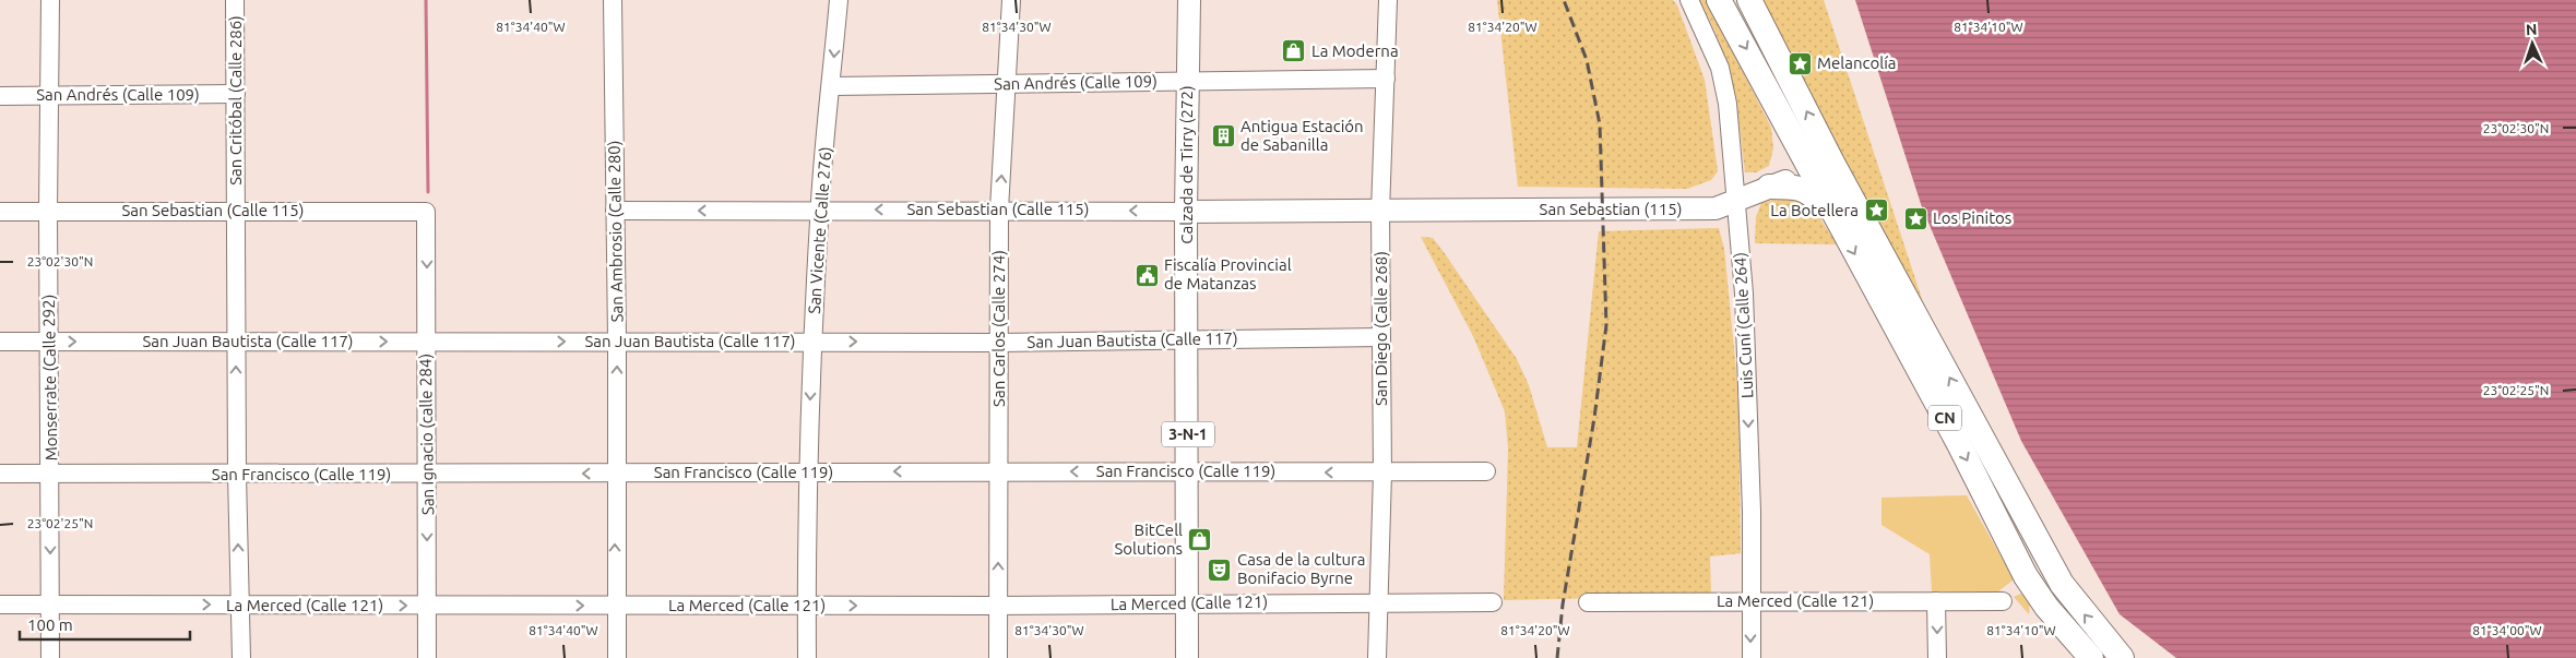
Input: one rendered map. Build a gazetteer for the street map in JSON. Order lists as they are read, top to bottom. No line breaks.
{"streets":{"highway":["CN"],"main road":["Calzada de Tirry (272)","San Sebastian (Calle 115)","San Sebastian (115)","3-N-1"],"street":["San Andrés (Calle 109)","San Critóbal (Calle 286)","San Vicente (Calle 276)","San Ambrosio (Calle 280)","Luis Cuní (Calle 264)","San Carlos (Calle 274)","San Diego (Calle 268)","San Juan Bautista (Calle 117)","Monserrate (Calle 292)","San Ignacio (calle 284)","San Francisco (Calle 119)","La Merced (Calle 121)"]},"crossings":[["San Andrés (Calle 109)","San Critóbal (Calle 286)"],["San Andrés (Calle 109)","Calzada de Tirry (272)"],["San Andrés (Calle 109)","San Vicente (Calle 276)"],["San Andrés (Calle 109)","San Carlos (Calle 274)"],["San Andrés (Calle 109)","San Diego (Calle 268)"],["San Andrés (Calle 109)","Monserrate (Calle 292)"],["San Critóbal (Calle 286)","San Sebastian (Calle 115)"],["San Critóbal (Calle 286)","San Juan Bautista (Calle 117)"],["San Critóbal (Calle 286)","San Francisco (Calle 119)"],["San Critóbal (Calle 286)","La Merced (Calle 121)"],["Calzada de Tirry (272)","San Sebastian (Calle 115)"],["Calzada de Tirry (272)","San Juan Bautista (Calle 117)"],["Calzada de Tirry (272)","San Francisco (Calle 119)"],["Calzada de Tirry (272)","La Merced (Calle 121)"],["San Sebastian (Calle 115)","San Sebastian (115)"],["San Sebastian (Calle 115)","San Vicente (Calle 276)"],["San Sebastian (Calle 115)","San Ambrosio (Calle 280)"],["San Sebastian (Calle 115)","San Carlos (Calle 274)"],["San Sebastian (Calle 115)","San Diego (Calle 268)"],["San Sebastian (Calle 115)","Monserrate (Calle 292)"],["San Sebastian (Calle 115)","San Ignacio (calle 284)"],["San Sebastian (115)","Luis Cuní (Calle 264)"],["San Sebastian (115)","San Diego (Calle 268)"],["San Sebastian (115)","CN"],["San Vicente (Calle 276)","San Juan Bautista (Calle 117)"],["San Vicente (Calle 276)","San Francisco (Calle 119)"],["San Vicente (Calle 276)","La Merced (Calle 121)"],["San Ambrosio (Calle 280)","San Juan Bautista (Calle 117)"],["San Ambrosio (Calle 280)","San Francisco (Calle 119)"],["San Ambrosio (Calle 280)","La Merced (Calle 121)"],["Luis Cuní (Calle 264)","La Merced (Calle 121)"],["San Carlos (Calle 274)","San Juan Bautista (Calle 117)"],["San Carlos (Calle 274)","San Francisco (Calle 119)"],["San Carlos (Calle 274)","La Merced (Calle 121)"],["San Diego (Calle 268)","San Juan Bautista (Calle 117)"],["San Diego (Calle 268)","San Francisco (Calle 119)"],["San Diego (Calle 268)","La Merced (Calle 121)"],["San Juan Bautista (Calle 117)","Monserrate (Calle 292)"],["San Juan Bautista (Calle 117)","San Ignacio (calle 284)"],["Monserrate (Calle 292)","San Francisco (Calle 119)"],["Monserrate (Calle 292)","La Merced (Calle 121)"],["San Ignacio (calle 284)","San Francisco (Calle 119)"],["San Ignacio (calle 284)","La Merced (Calle 121)"]],"one_way":["San Critóbal (Calle 286)","San Sebastian (Calle 115)","San Ambrosio (Calle 280)","Luis Cuní (Calle 264)","San Carlos (Calle 274)","San Juan Bautista (Calle 117)","San Ignacio (calle 284)","San Francisco (Calle 119)","La Merced (Calle 121)"],"places":{"shop":["La Moderna","BitCell Solutions"],"place":["Melancolía","La Botellera","Los Pinitos"],"building":["Antigua Estación de Sabanilla"],"public building":["Fiscalía Provincial de Matanzas"],"theatre":["Casa de la cultura Bonifacio Byrne"]},"scale_bar":"100 m","north":"top","coordinates":["81°34'40\"W","81°34'30\"W","81°34'20\"W","81°34'10\"W","23°02'30\"N","23°02'25\"N","81°34'00\"W"]}
